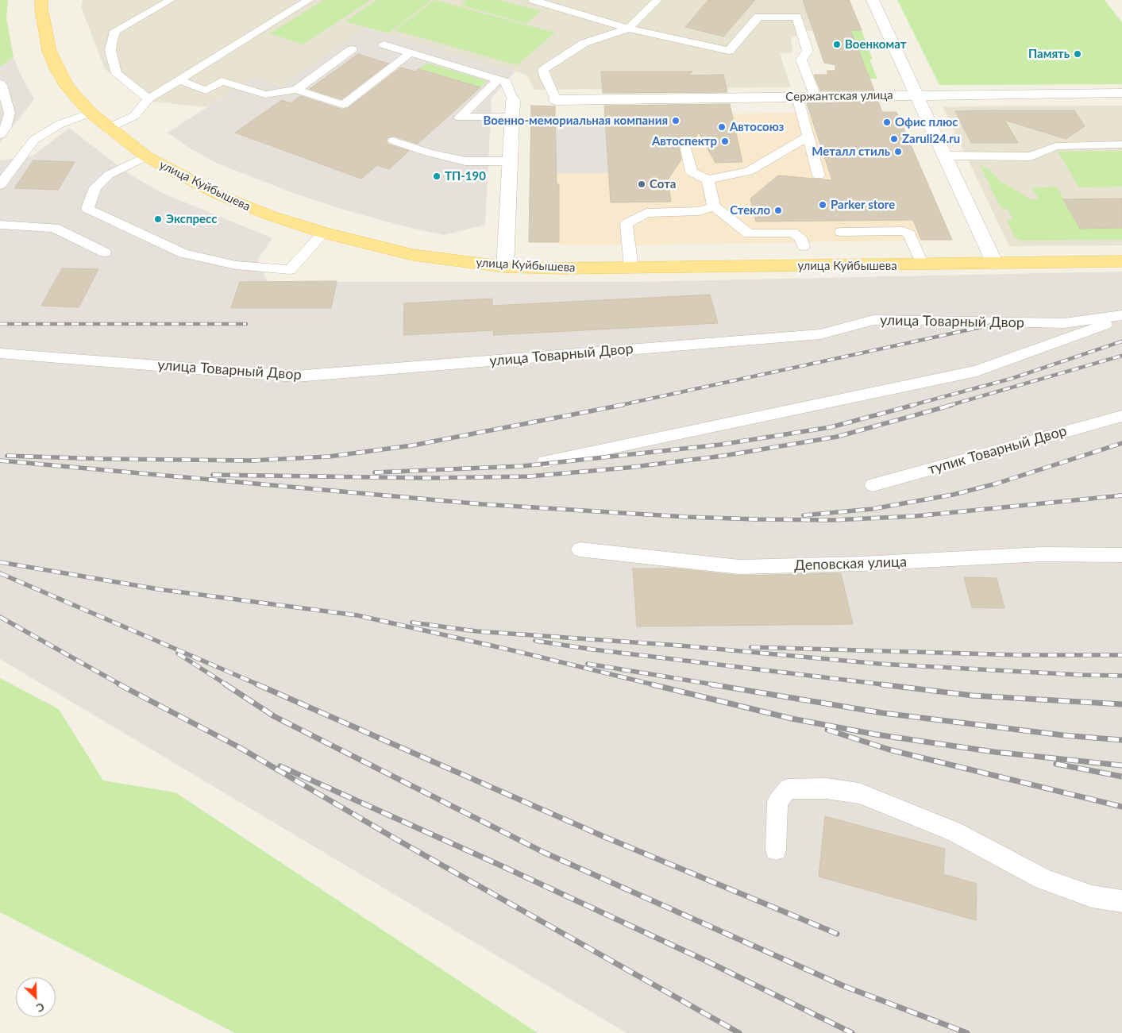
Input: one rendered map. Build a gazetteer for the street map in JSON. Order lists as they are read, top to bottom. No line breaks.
{"streets":{"main road":["улица Куйбышева"],"street":["Сержантская улица"],"lane":["улица Товарный Двор","тупик Товарный Двор","Деповская улица"]},"places":["Военкомат","Память","Военно-мемориальная компания","Офис плюс","Автосоюз","Zaruli24.ru","Автоспектр","Металл стиль","ТП-190","Сота","Parker store","Стекло","Экспресс"],"north":"bottom right"}
